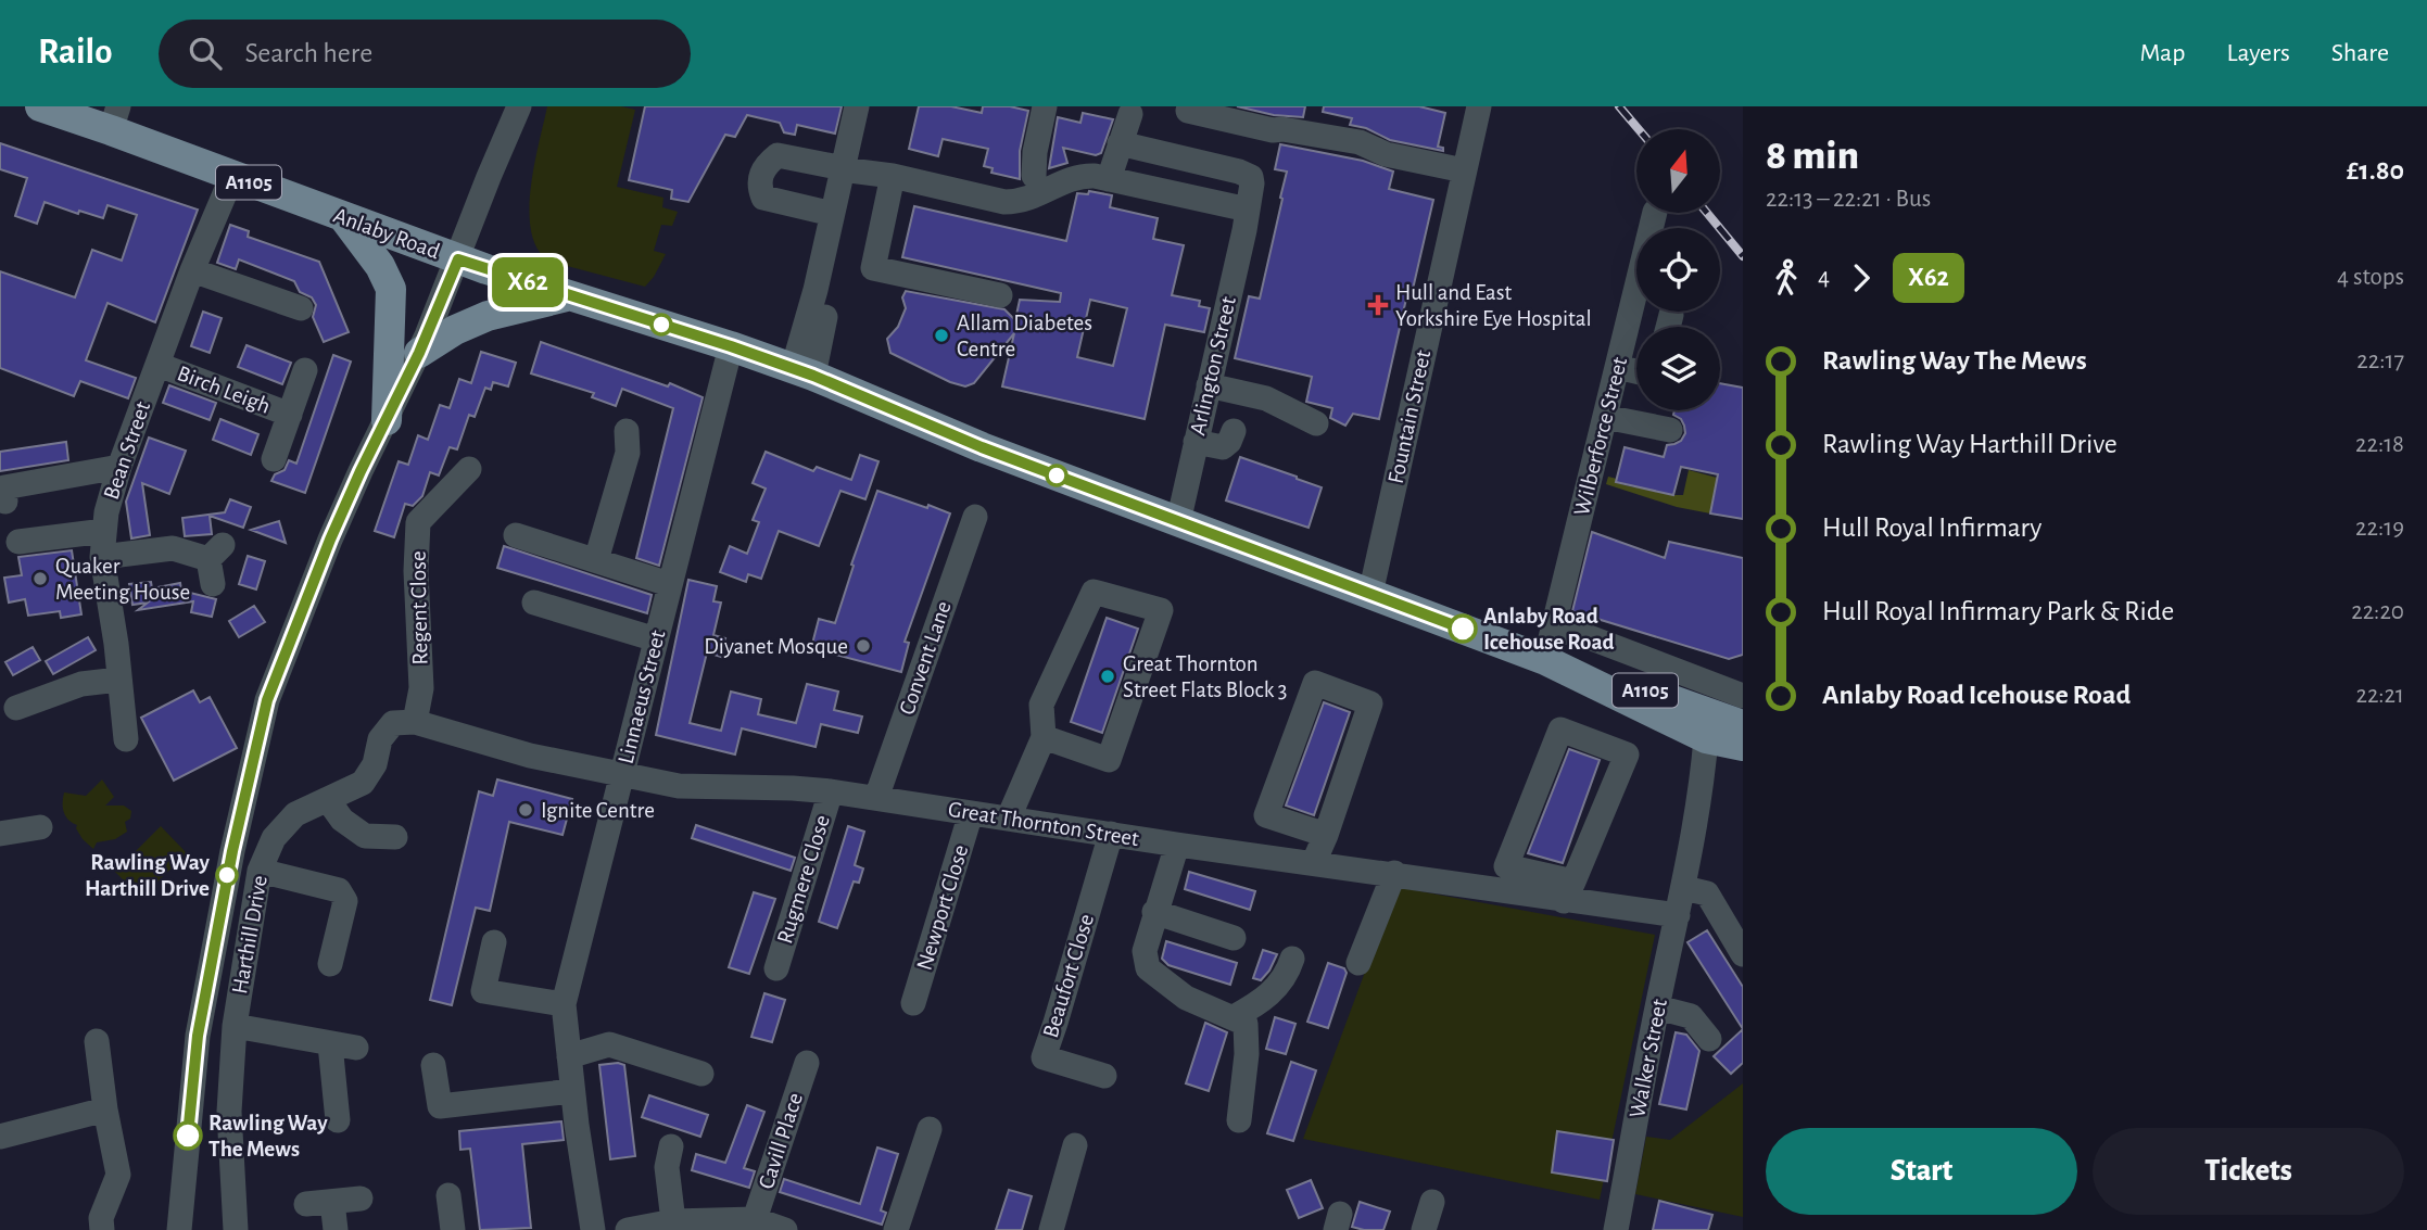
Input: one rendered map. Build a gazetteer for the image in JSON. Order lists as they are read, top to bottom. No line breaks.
{"streets":{"main road":["A1105","Anlaby Road"],"street":["Arlington Street","Birch Leigh","Fountain Street","Wilberforce Street","Bean Street","Regent Close","Convent Lane","Linnaeus Street","Great Thornton Street","Rugmere Close","Newport Close","Harthill Drive","Beaufort Close","Walker Street","Cavill Place"]},"crossings":[["Anlaby Road","Arlington Street"],["Anlaby Road","Fountain Street"],["Anlaby Road","Wilberforce Street"],["Anlaby Road","Bean Street"],["Anlaby Road","Linnaeus Street"],["Anlaby Road","Walker Street"],["Birch Leigh","Bean Street"],["Regent Close","Great Thornton Street"],["Regent Close","Harthill Drive"],["Convent Lane","Great Thornton Street"],["Linnaeus Street","Great Thornton Street"],["Great Thornton Street","Rugmere Close"],["Great Thornton Street","Newport Close"],["Great Thornton Street","Harthill Drive"],["Great Thornton Street","Beaufort Close"],["Great Thornton Street","Walker Street"]],"places":{"health":["Hull and East Yorkshire Eye Hospital"],"other":["Allam Diabetes Centre","Quaker Meeting House","Anlaby Road Icehouse Road","Diyanet Mosque","Great Thornton Street Flats Block 3","Ignite Centre","Rawling Way Harthill Drive","Rawling Way The Mews"]},"lines":["bus line X62"],"north":"top","page":{"header":"Railo","search":"Search here","nav":["Map","Layers","Share"],"on_map":"X62","heading":["8 min","22:13 – 22:21 · Bus","£1.80"],"legs":["4","X62","4 stops"],"list":[{"name":"Rawling Way The Mews","value":"22:17"},{"name":"Rawling Way Harthill Drive","value":"22:18"},{"name":"Hull Royal Infirmary","value":"22:19"},{"name":"Hull Royal Infirmary Park & Ride","value":"22:20"},{"name":"Anlaby Road Icehouse Road","value":"22:21"}],"buttons":["Start","Tickets"]}}
